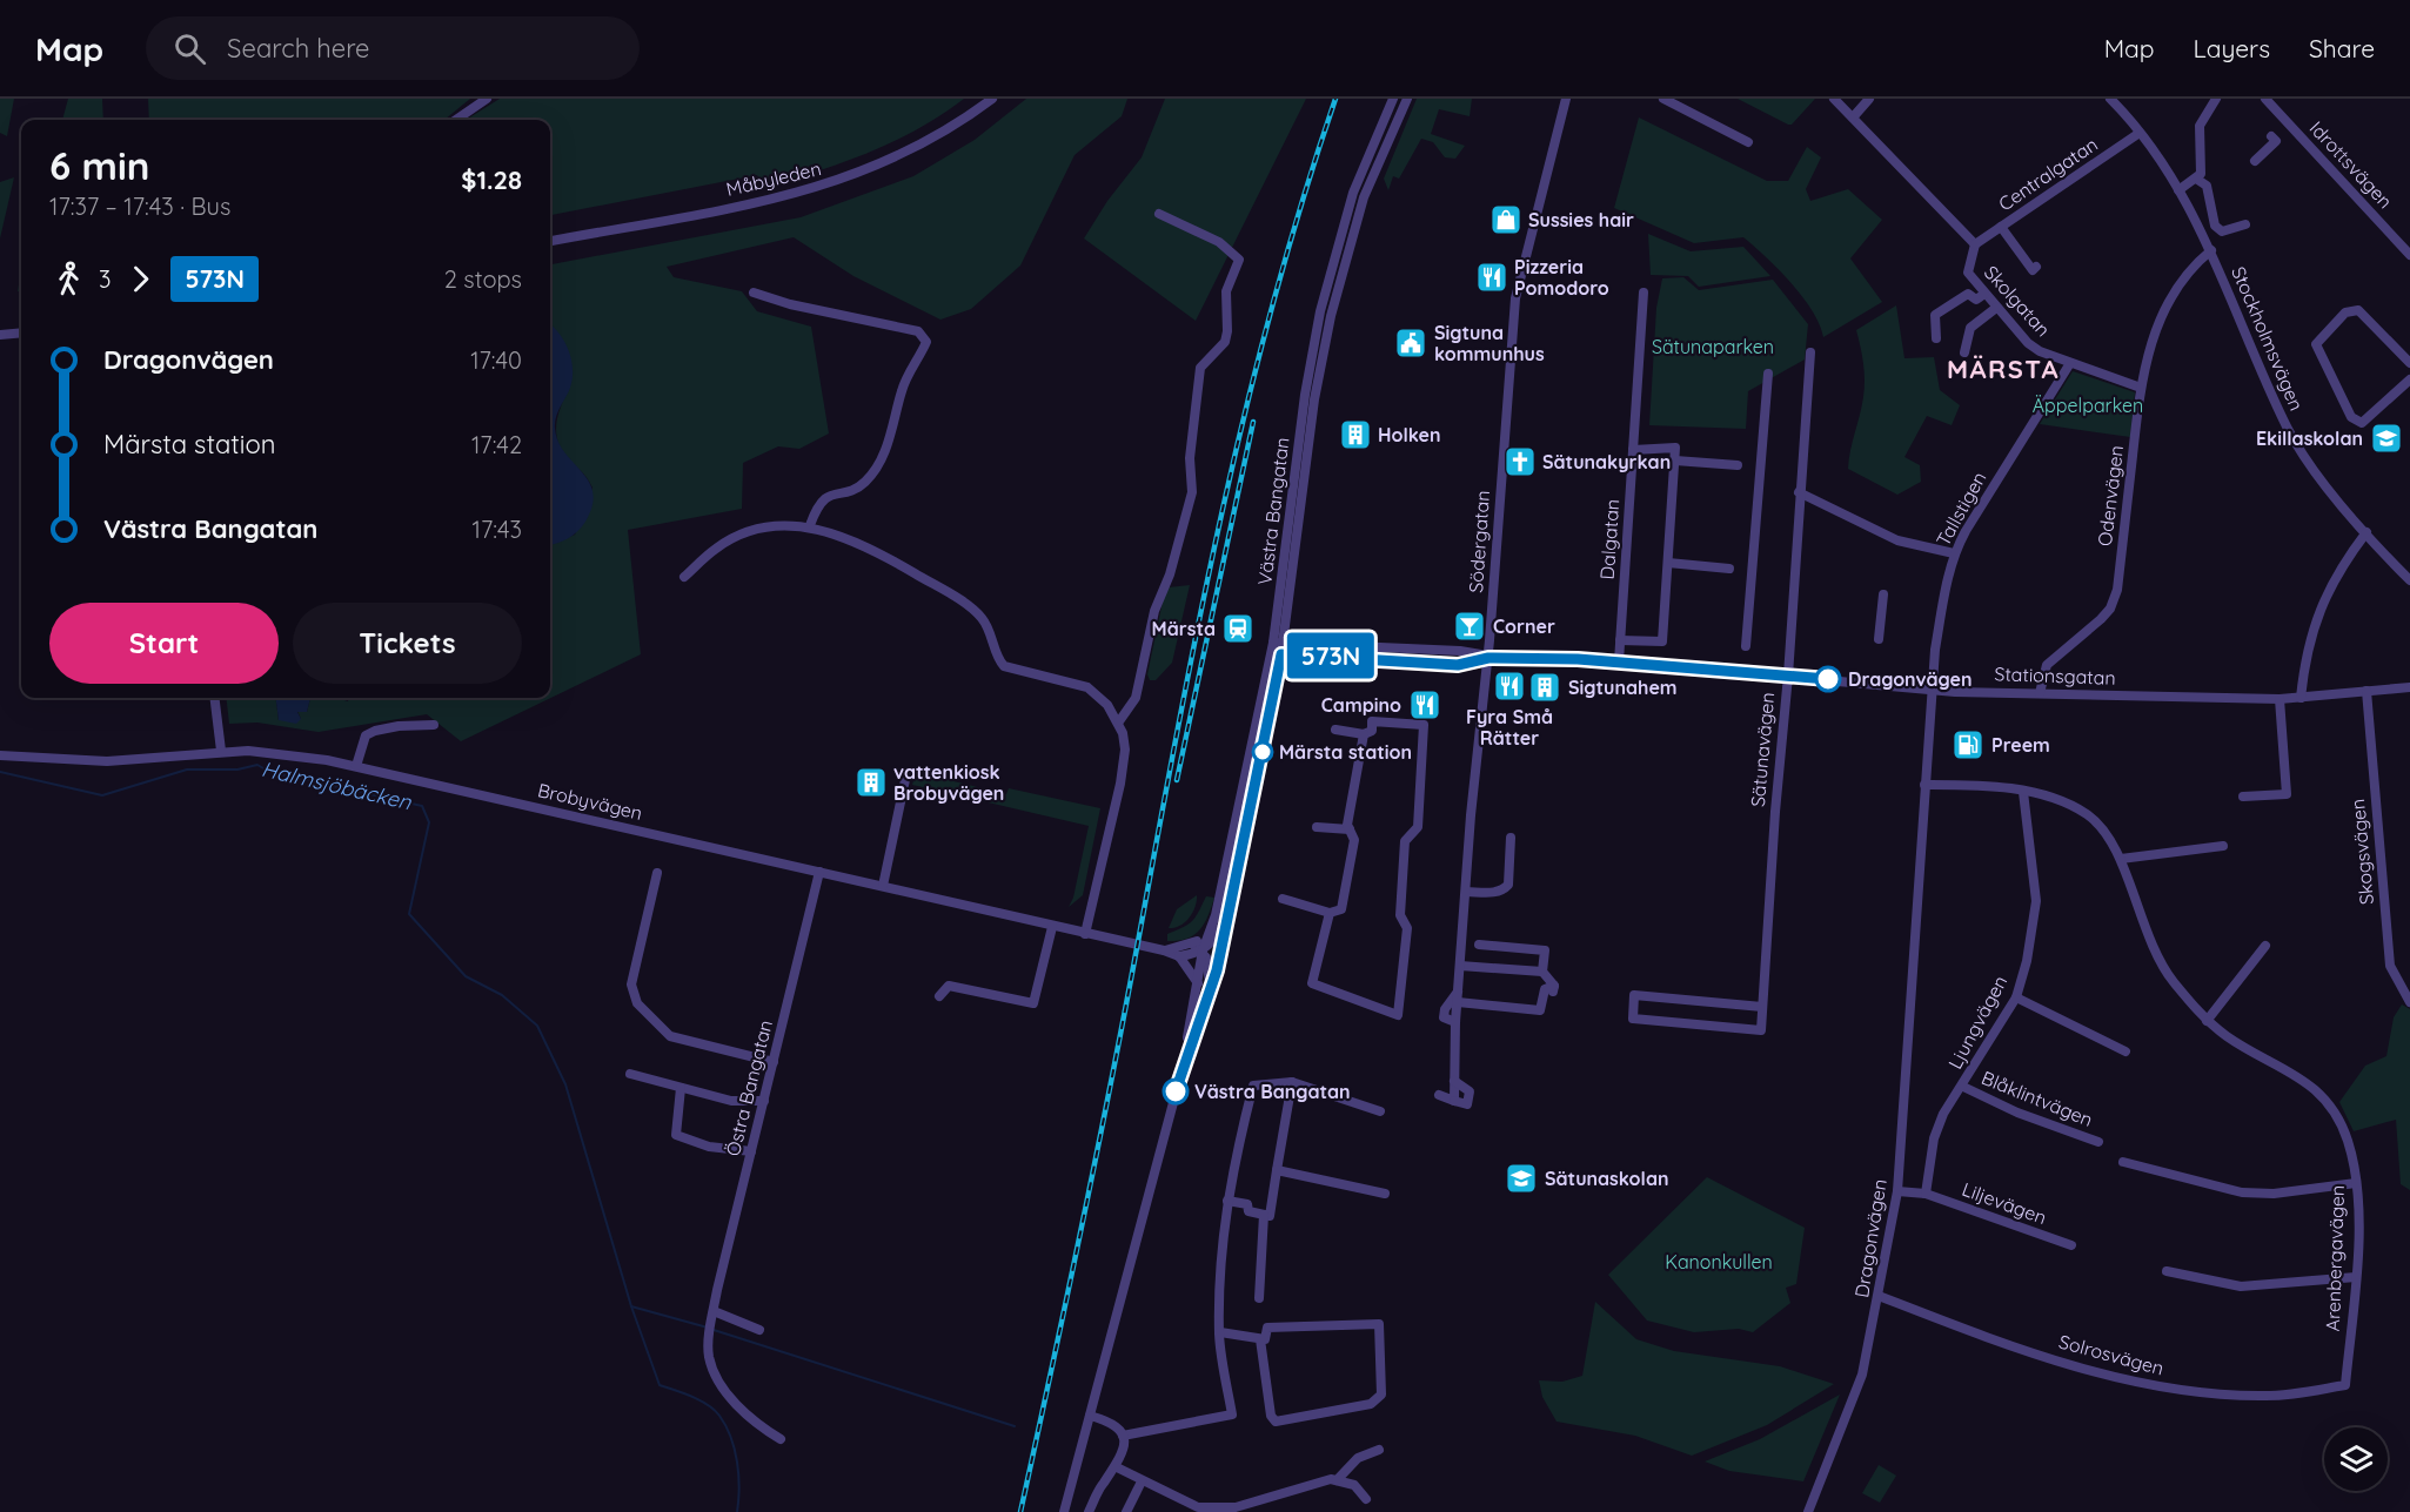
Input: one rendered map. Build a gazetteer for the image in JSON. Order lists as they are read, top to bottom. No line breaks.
{"streets":{"street":["Idrottsvägen","Centralgatan","Måbyleden","Skolgatan","Stockholmsvägen","Odenvägen","Tallstigen","Västra Bangatan","Dalgatan","Södergatan","Stationsgatan","Sätunavägen","Brobyvägen","Skogsvägen","Ljungvägen","Östra Bangatan","Blåklintvägen","Liljevägen","Dragonvägen","Arenbergavägen","Solrosvägen"]},"crossings":[["Centralgatan","Skolgatan"],["Centralgatan","Stockholmsvägen"],["Skolgatan","Odenvägen"],["Skolgatan","Tallstigen"],["Stockholmsvägen","Odenvägen"],["Odenvägen","Stationsgatan"],["Tallstigen","Stationsgatan"],["Tallstigen","Dragonvägen"],["Västra Bangatan","Stationsgatan"],["Västra Bangatan","Brobyvägen"],["Dalgatan","Stationsgatan"],["Södergatan","Stationsgatan"],["Stationsgatan","Sätunavägen"],["Stationsgatan","Skogsvägen"],["Stationsgatan","Dragonvägen"],["Brobyvägen","Östra Bangatan"],["Ljungvägen","Blåklintvägen"],["Ljungvägen","Liljevägen"],["Ljungvägen","Arenbergavägen"],["Dragonvägen","Arenbergavägen"],["Dragonvägen","Solrosvägen"],["Arenbergavägen","Solrosvägen"]],"districts":["MÄRSTA"],"water":["Halmsjöbäcken"],"parks":["Sätunaparken","Äppelparken","Kanonkullen"],"places":{"shop":["Sussies hair"],"restaurant":["Pizzeria Pomodoro","Fyra Små Rätter","Campino"],"public building":["Sigtuna kommunhus"],"building":["Holken","Sigtunahem","vattenkiosk Brobyvägen"],"school or university":["Ekillaskolan","Sätunaskolan"],"church":["Sätunakyrkan"],"bar":["Corner"],"station":["Märsta"],"other":["Dragonvägen","Märsta station","Västra Bangatan"],"fuel station":["Preem"]},"lines":["bus line 573N"],"page":{"header":"Map","search":"Search here","nav":["Map","Layers","Share"],"on_map":"573N","heading":["6 min","17:37 – 17:43 · Bus","$1.28"],"legs":["3","573N","2 stops"],"list":[{"name":"Dragonvägen","value":"17:40"},{"name":"Märsta station","value":"17:42"},{"name":"Västra Bangatan","value":"17:43"}],"buttons":["Start","Tickets"]}}
